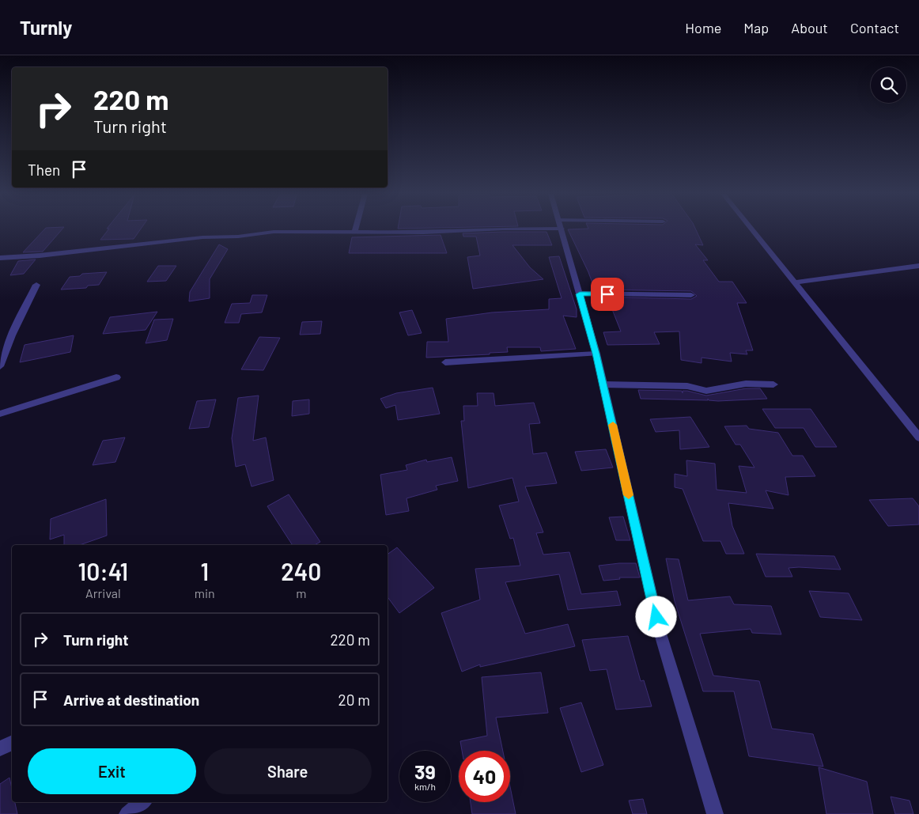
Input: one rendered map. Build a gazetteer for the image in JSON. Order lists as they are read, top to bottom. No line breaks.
{"page":{"header":"Turnly","nav":["Home","Map","About","Contact"],"turn":["220 m","Turn right"],"then":"Then","eta":["10:41","Arrival","1","min","240","m"],"list":[{"name":"Turn right","value":"220 m"},{"name":"Arrive at destination","value":"20 m"}],"buttons":["Exit","Share"],"speed":"39 km/h","limit":"40"}}
